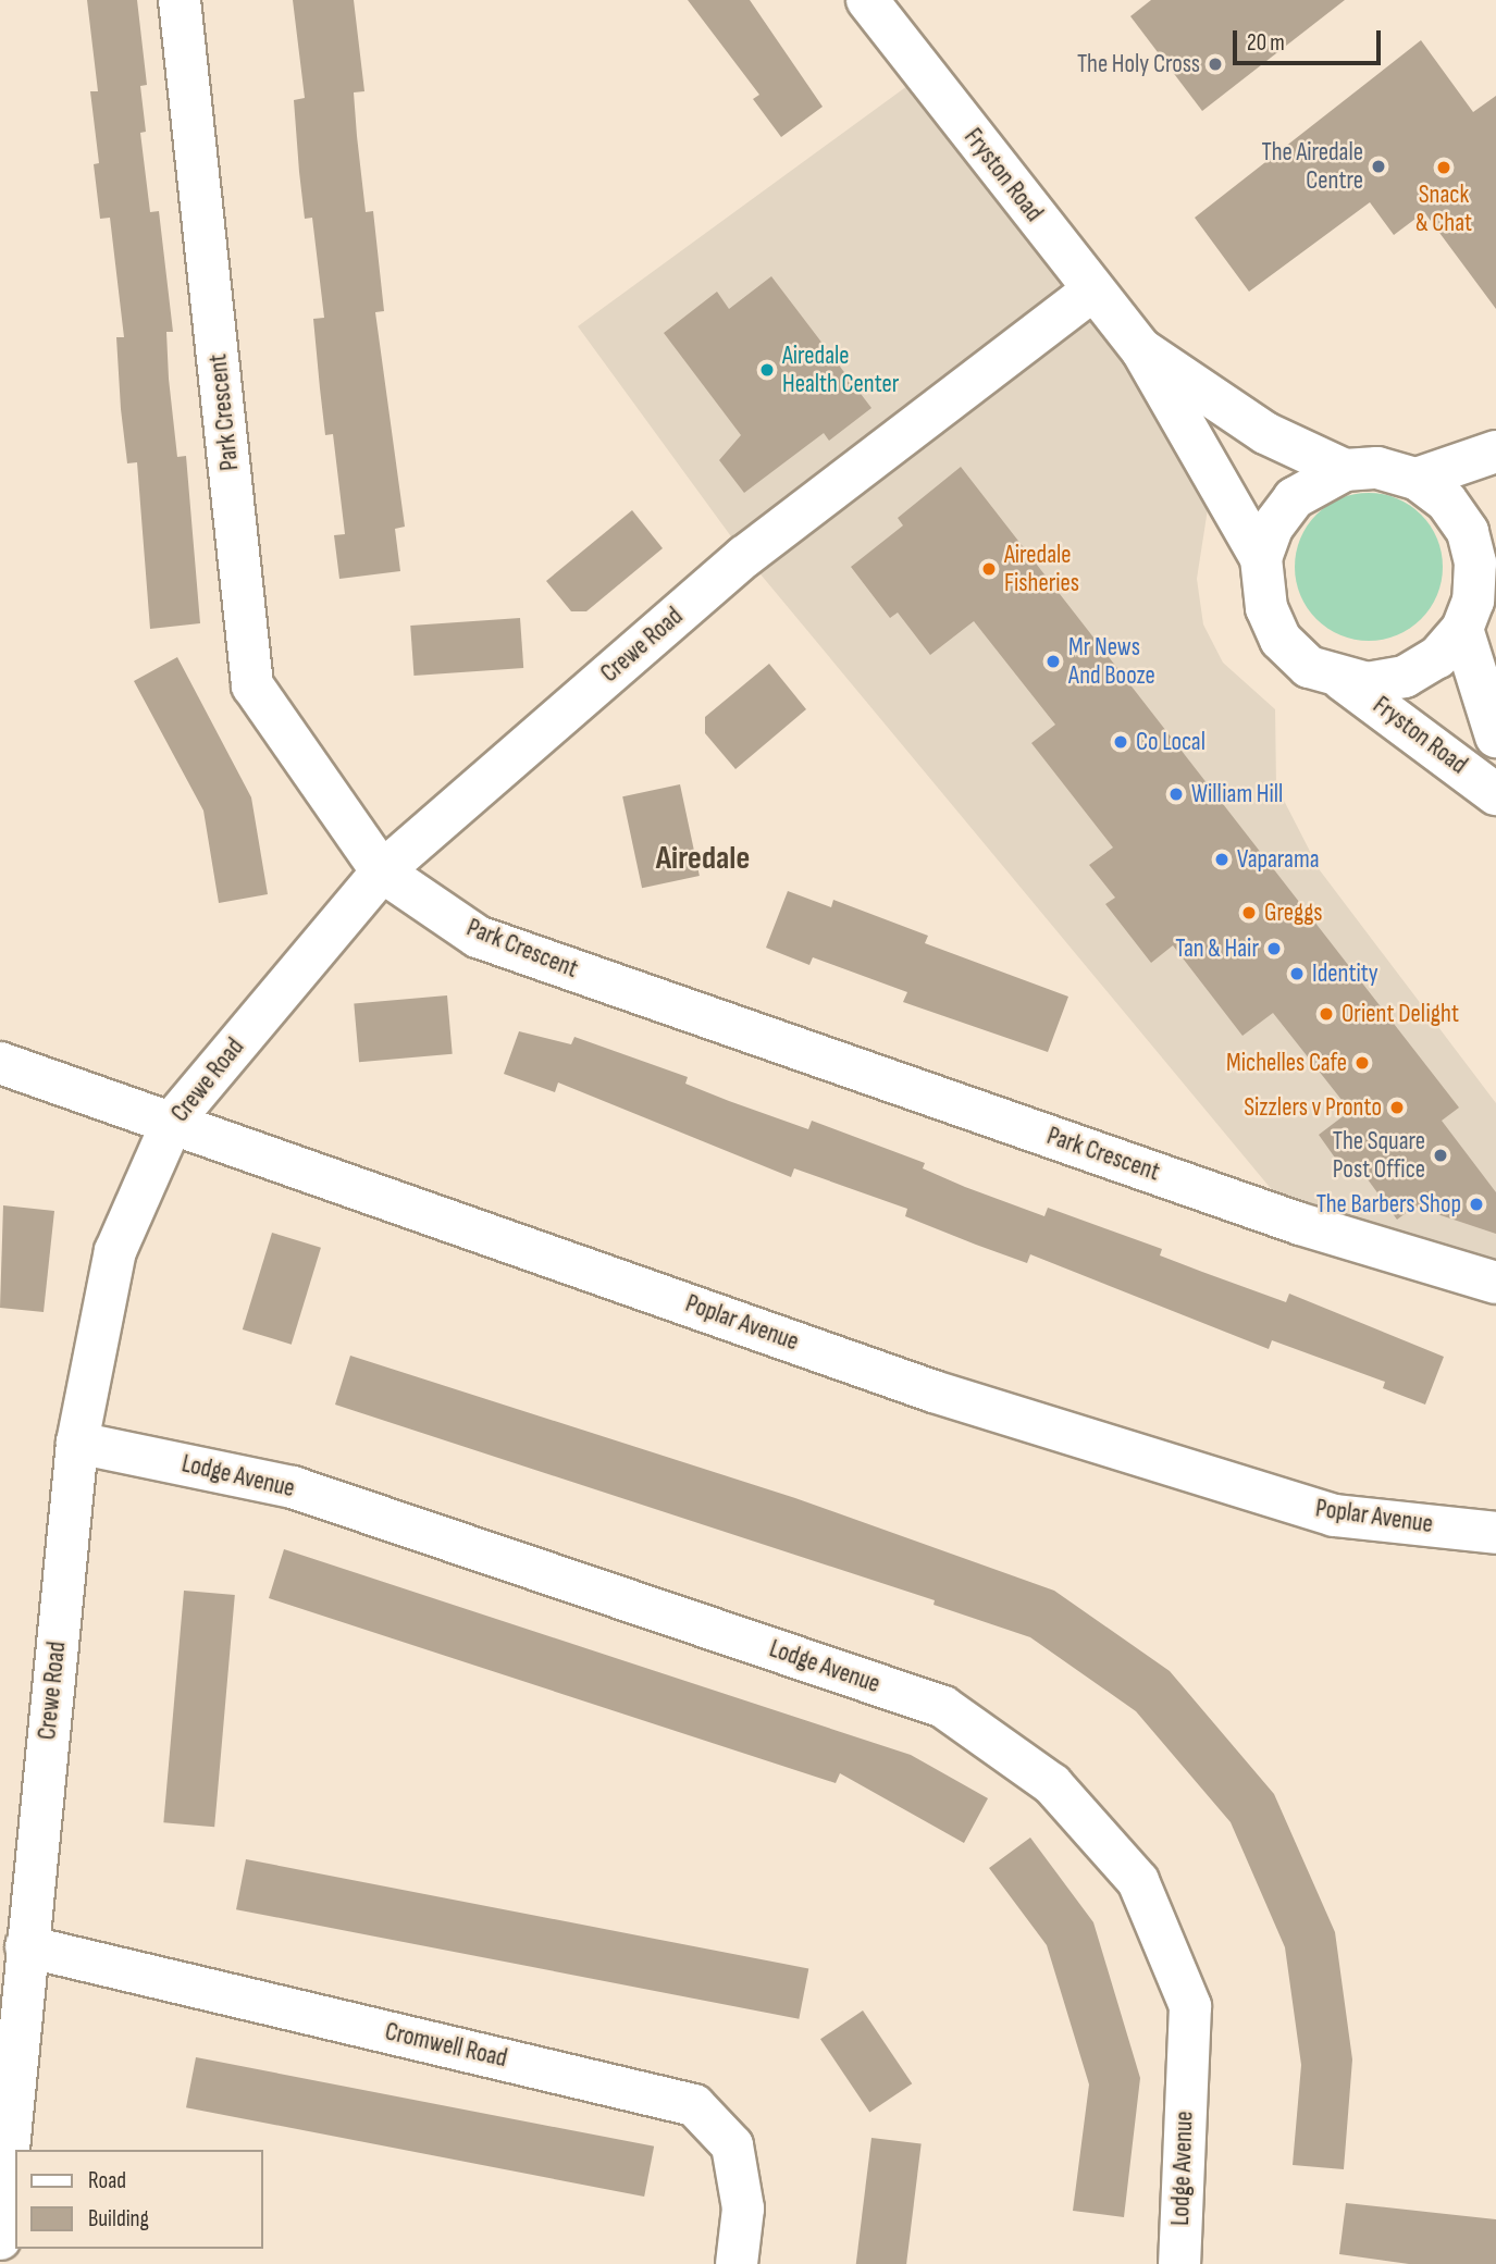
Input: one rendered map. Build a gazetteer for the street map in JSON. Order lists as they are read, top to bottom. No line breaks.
{"streets":{"street":["Fryston Road","Park Crescent","Crewe Road","Poplar Avenue","Lodge Avenue","Cromwell Road"]},"crossings":[["Fryston Road","Crewe Road"],["Park Crescent","Crewe Road"],["Crewe Road","Poplar Avenue"],["Crewe Road","Lodge Avenue"],["Crewe Road","Cromwell Road"]],"districts":["Airedale"],"places":["The Holy Cross","The Airedale Centre","Snack & Chat","Airedale Health Center","Airedale Fisheries","Mr News And Booze","Co Local","William Hill","Vaparama","Greggs","Tan & Hair","Identity","Orient Delight","Michelles Cafe","Sizzlers v Pronto","The Square Post Office","The Barbers Shop"],"legend":["Road","Building"],"scale_bar":"20 m"}
